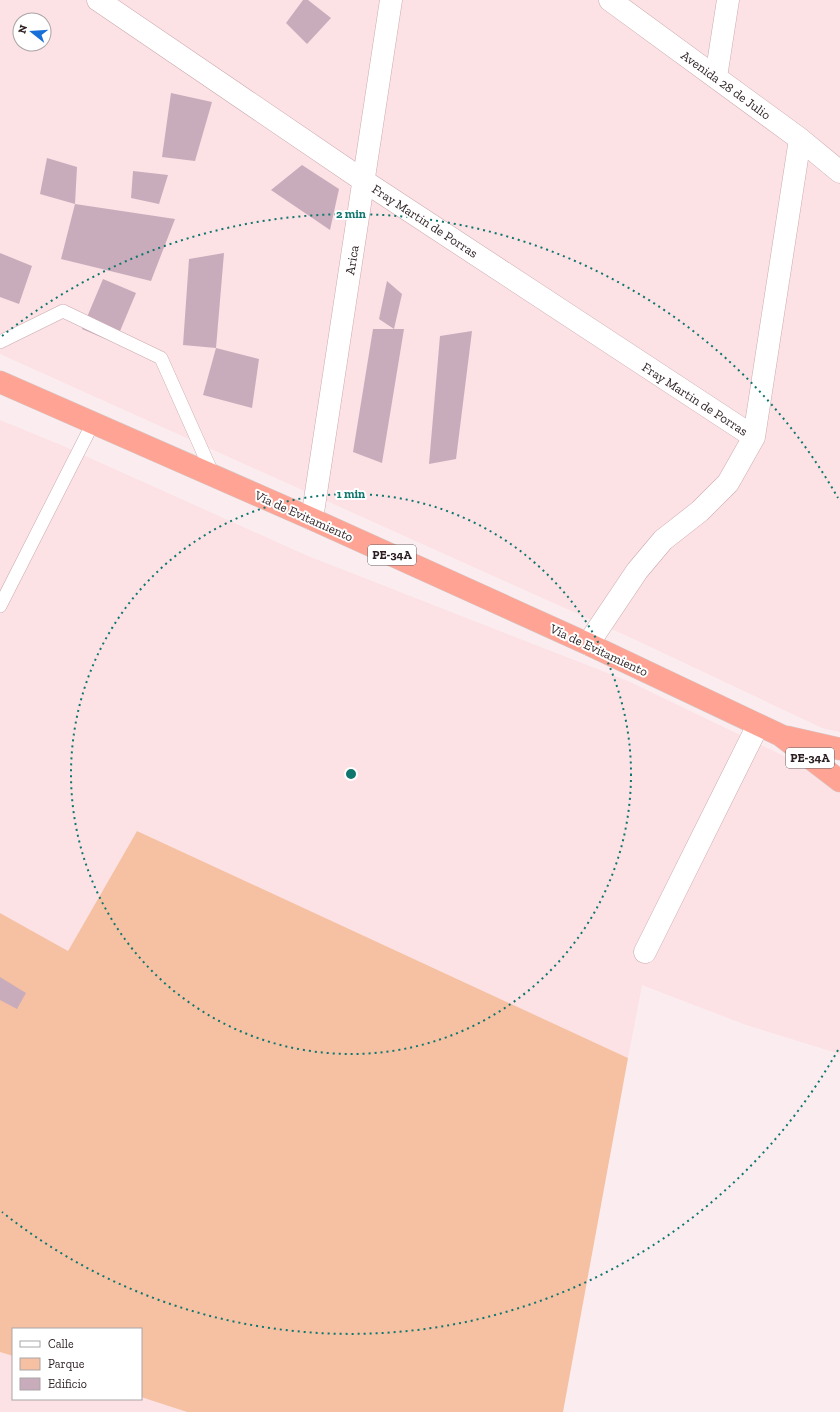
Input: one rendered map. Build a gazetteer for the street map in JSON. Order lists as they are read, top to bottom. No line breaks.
{"streets":{"highway":["Vía de Evitamiento","PE-34A"],"street":["Avenida 28 de Julio","Fray Martin de Porras","Arica"]},"crossings":[["Fray Martin de Porras","Arica"],["Arica","Vía de Evitamiento"]],"legend":["Calle","Parque","Edificio"],"north":"left","rings":["2 min","1 min"]}
